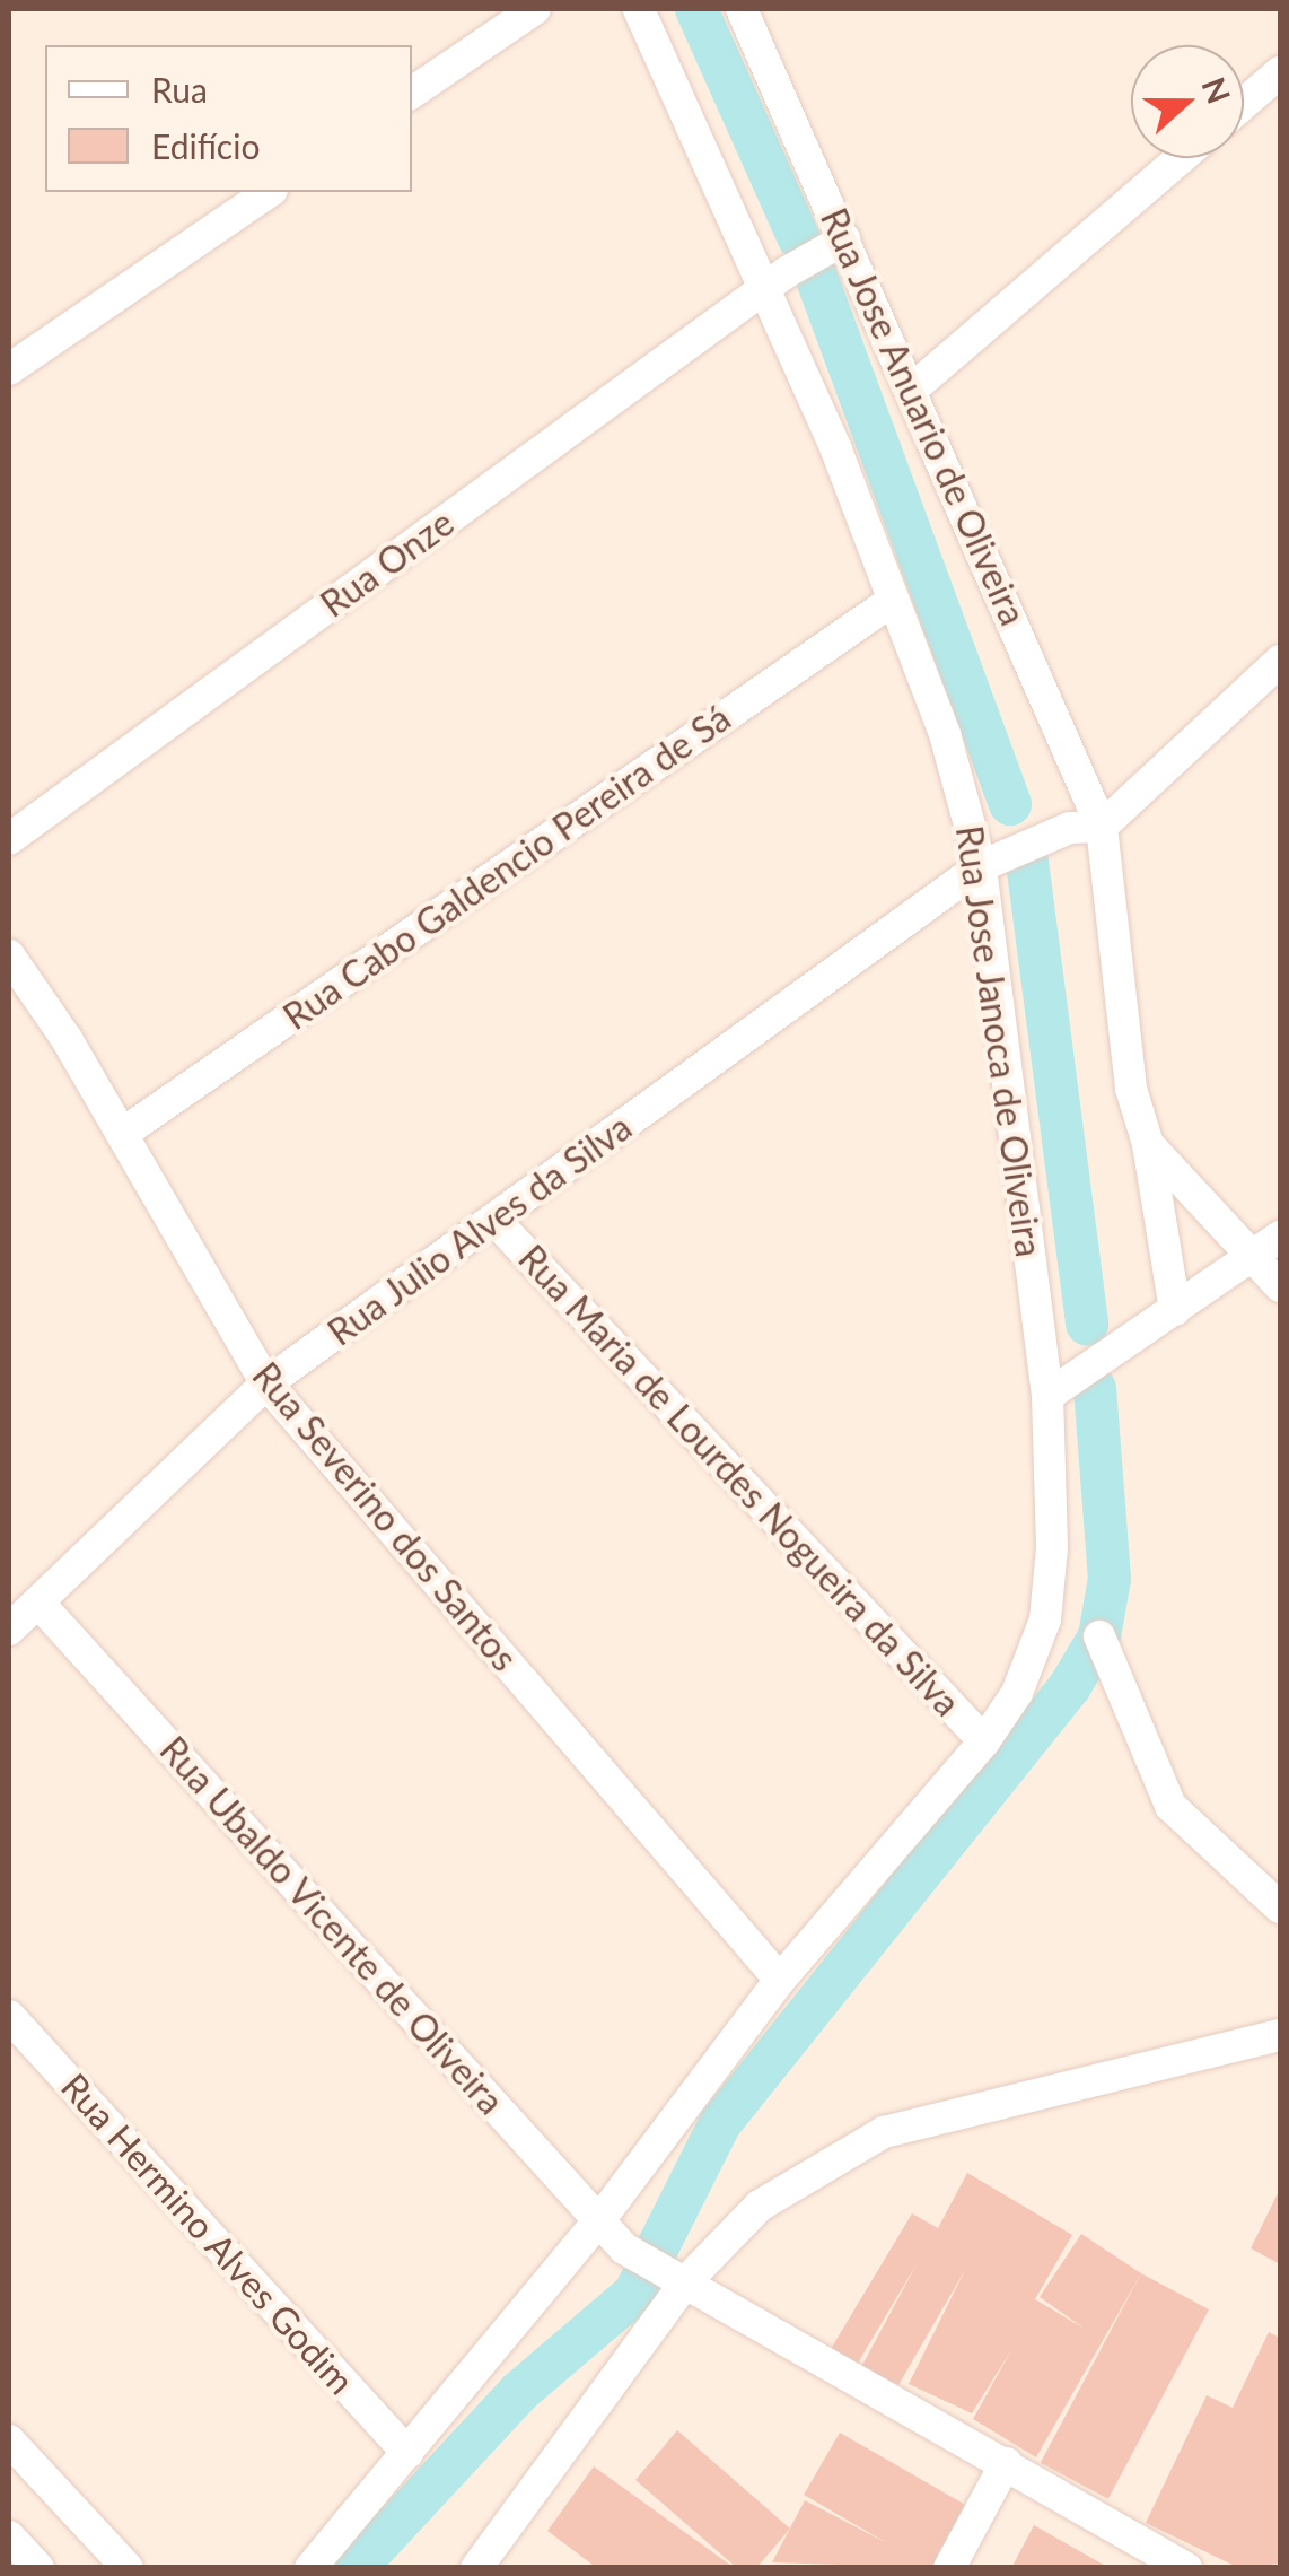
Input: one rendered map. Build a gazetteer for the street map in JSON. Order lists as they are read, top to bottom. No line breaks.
{"streets":{"street":["Rua Jose Anuario de Oliveira","Rua Onze","Rua Cabo Galdencio Pereira de Sá","Rua Jose Janoca de Oliveira","Rua Julio Alves da Silva","Rua Maria de Lourdes Nogueira da Silva","Rua Severino dos Santos","Rua Ubaldo Vicente de Oliveira","Rua Hermino Alves Godim"]},"crossings":[["Rua Jose Anuario de Oliveira","Rua Onze"],["Rua Jose Anuario de Oliveira","Rua Julio Alves da Silva"],["Rua Onze","Rua Jose Janoca de Oliveira"],["Rua Cabo Galdencio Pereira de Sá","Rua Jose Janoca de Oliveira"],["Rua Cabo Galdencio Pereira de Sá","Rua Severino dos Santos"],["Rua Jose Janoca de Oliveira","Rua Julio Alves da Silva"],["Rua Jose Janoca de Oliveira","Rua Maria de Lourdes Nogueira da Silva"],["Rua Jose Janoca de Oliveira","Rua Severino dos Santos"],["Rua Jose Janoca de Oliveira","Rua Ubaldo Vicente de Oliveira"],["Rua Jose Janoca de Oliveira","Rua Hermino Alves Godim"],["Rua Julio Alves da Silva","Rua Maria de Lourdes Nogueira da Silva"],["Rua Julio Alves da Silva","Rua Severino dos Santos"],["Rua Julio Alves da Silva","Rua Ubaldo Vicente de Oliveira"]],"legend":["Rua","Edifício"],"north":"right"}
